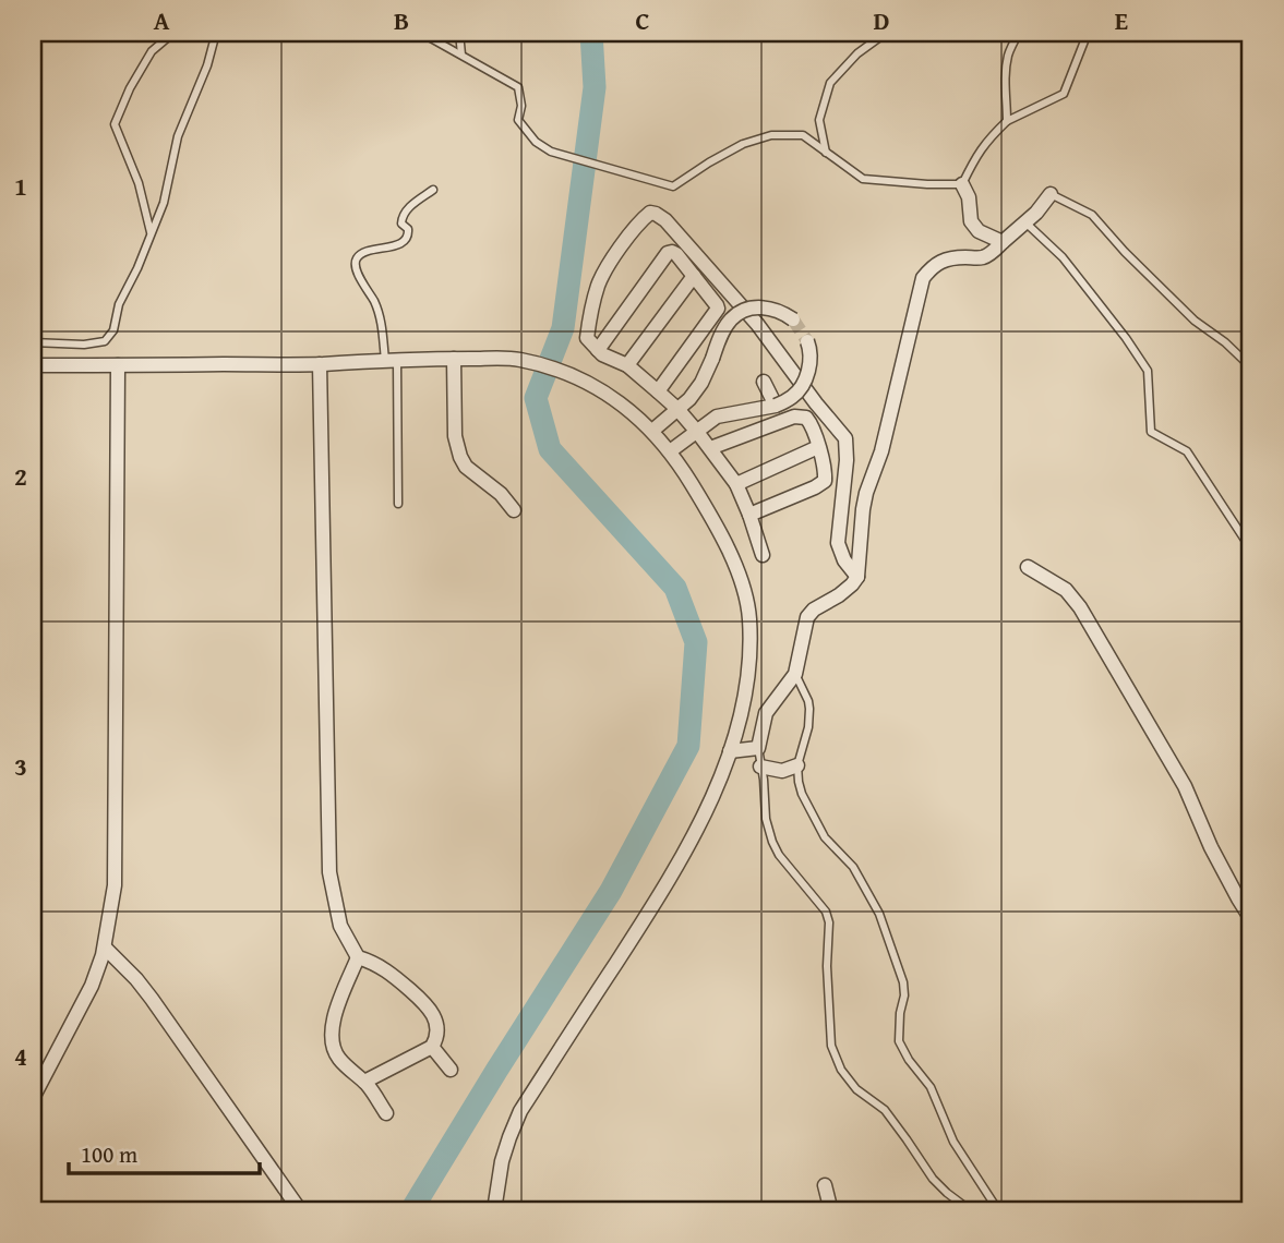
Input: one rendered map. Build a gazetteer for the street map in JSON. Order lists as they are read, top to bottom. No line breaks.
{"scale_bar":"100 m","grid":{"columns":["A","B","C","D","E"],"rows":["1","2","3","4"]}}
